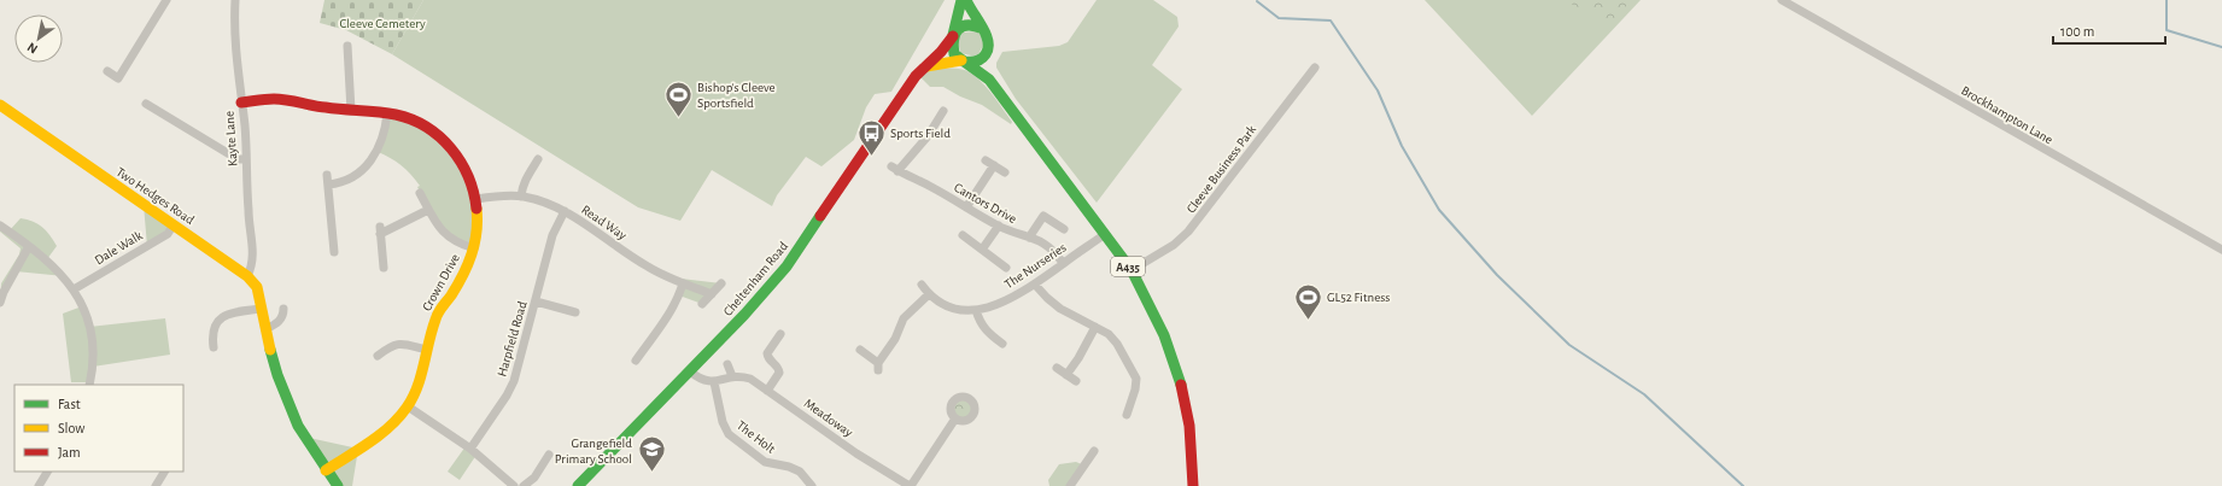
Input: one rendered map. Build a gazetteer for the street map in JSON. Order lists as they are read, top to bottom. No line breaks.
{"streets":{"street":["Brockhampton Lane","Kayte Lane","Cleeve Business Park","Two Hedges Road","Cantors Drive","Read Way","Dale Walk","The Nurseries","A435","Cheltenham Road","Crown Drive","Harpfield Road","Meadoway","The Holt"]},"crossings":[["Kayte Lane","Two Hedges Road"],["Kayte Lane","Crown Drive"],["Cleeve Business Park","A435"],["Two Hedges Road","Dale Walk"],["Two Hedges Road","Crown Drive"],["Cantors Drive","The Nurseries"],["Read Way","Crown Drive"],["Read Way","Harpfield Road"],["The Nurseries","A435"],["A435","Cheltenham Road"],["Meadoway","The Holt"]],"parks":["Cleeve Cemetery"],"places":{"sports":["Bishop's Cleeve Sportsfield","GL52 Fitness"],"bus stop":["Sports Field"],"school or university":["Grangefield Primary School"]},"legend":["Fast","Slow","Jam"],"scale_bar":"100 m","north":"bottom left"}
